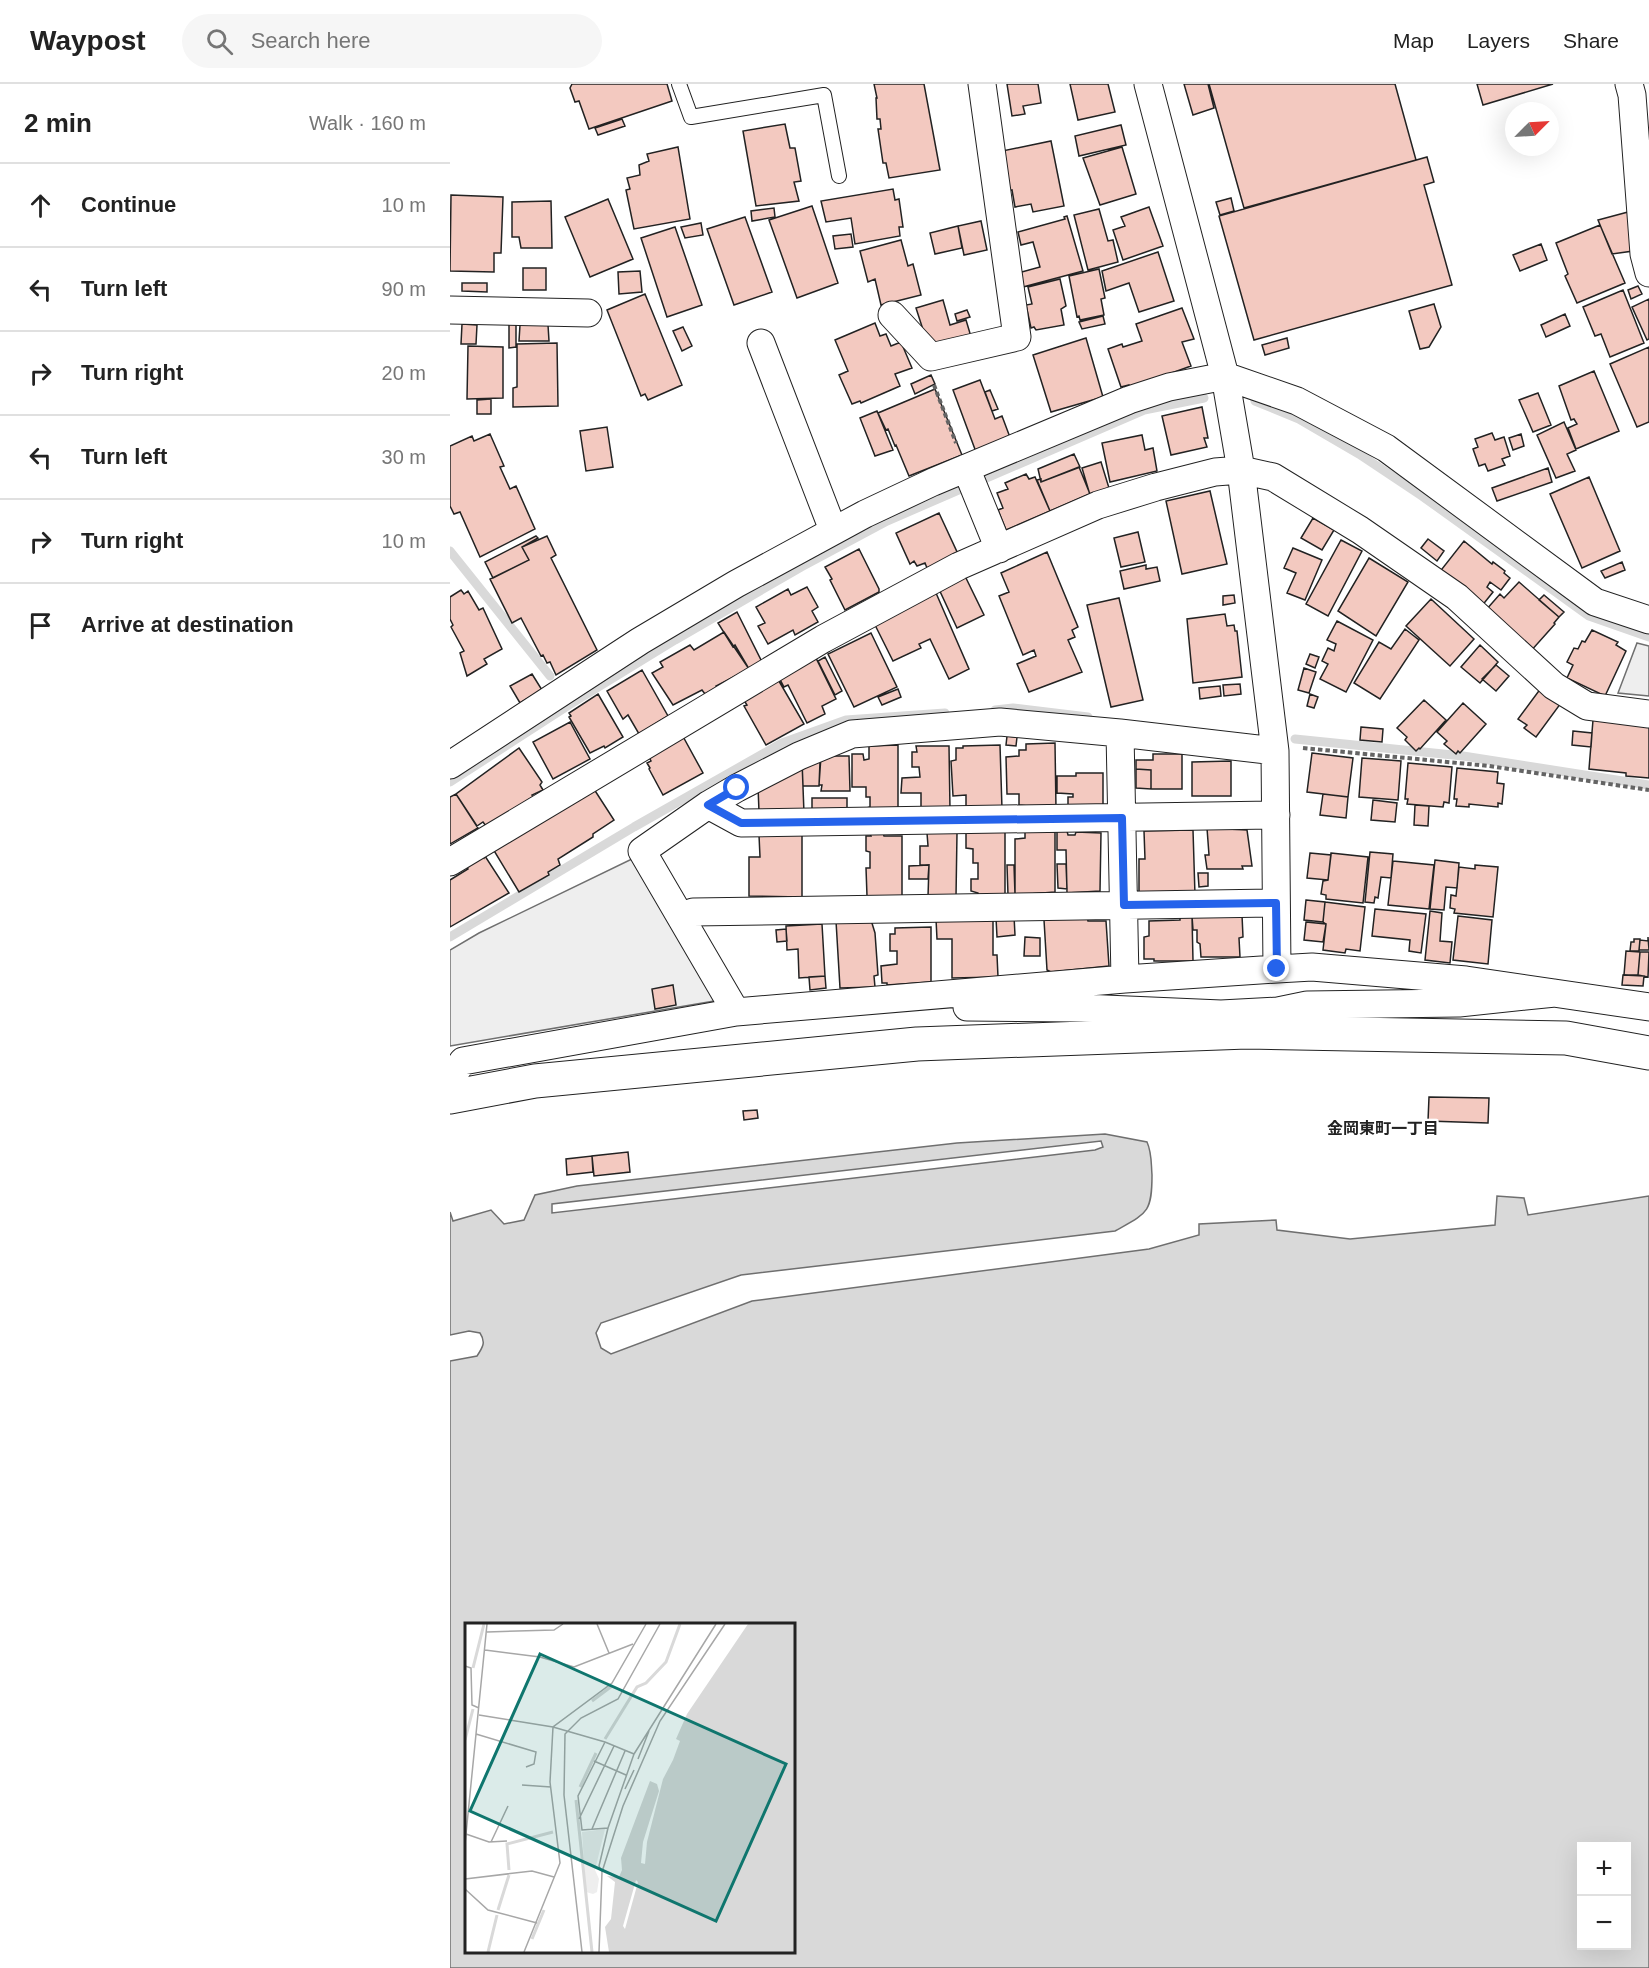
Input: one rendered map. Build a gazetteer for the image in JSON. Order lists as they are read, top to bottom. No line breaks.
{"districts":["金岡東町一丁目"],"north":"top right","page":{"header":"Waypost","search":"Search here","nav":["Map","Layers","Share"],"heading":["2 min","Walk · 160 m"],"list":[["Continue","10 m"],["Turn left","90 m"],["Turn right","20 m"],["Turn left","30 m"],["Turn right","10 m"],"Arrive at destination"],"map_buttons":["+","−"]}}
